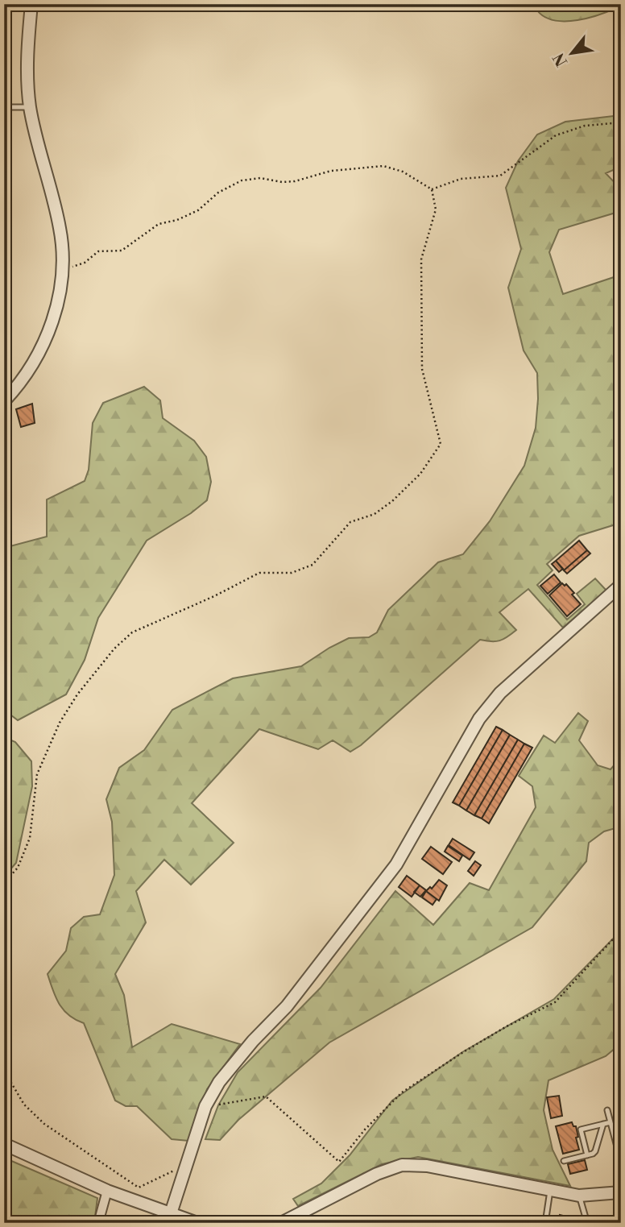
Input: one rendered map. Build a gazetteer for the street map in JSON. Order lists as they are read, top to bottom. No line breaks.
{"north":"bottom left"}
